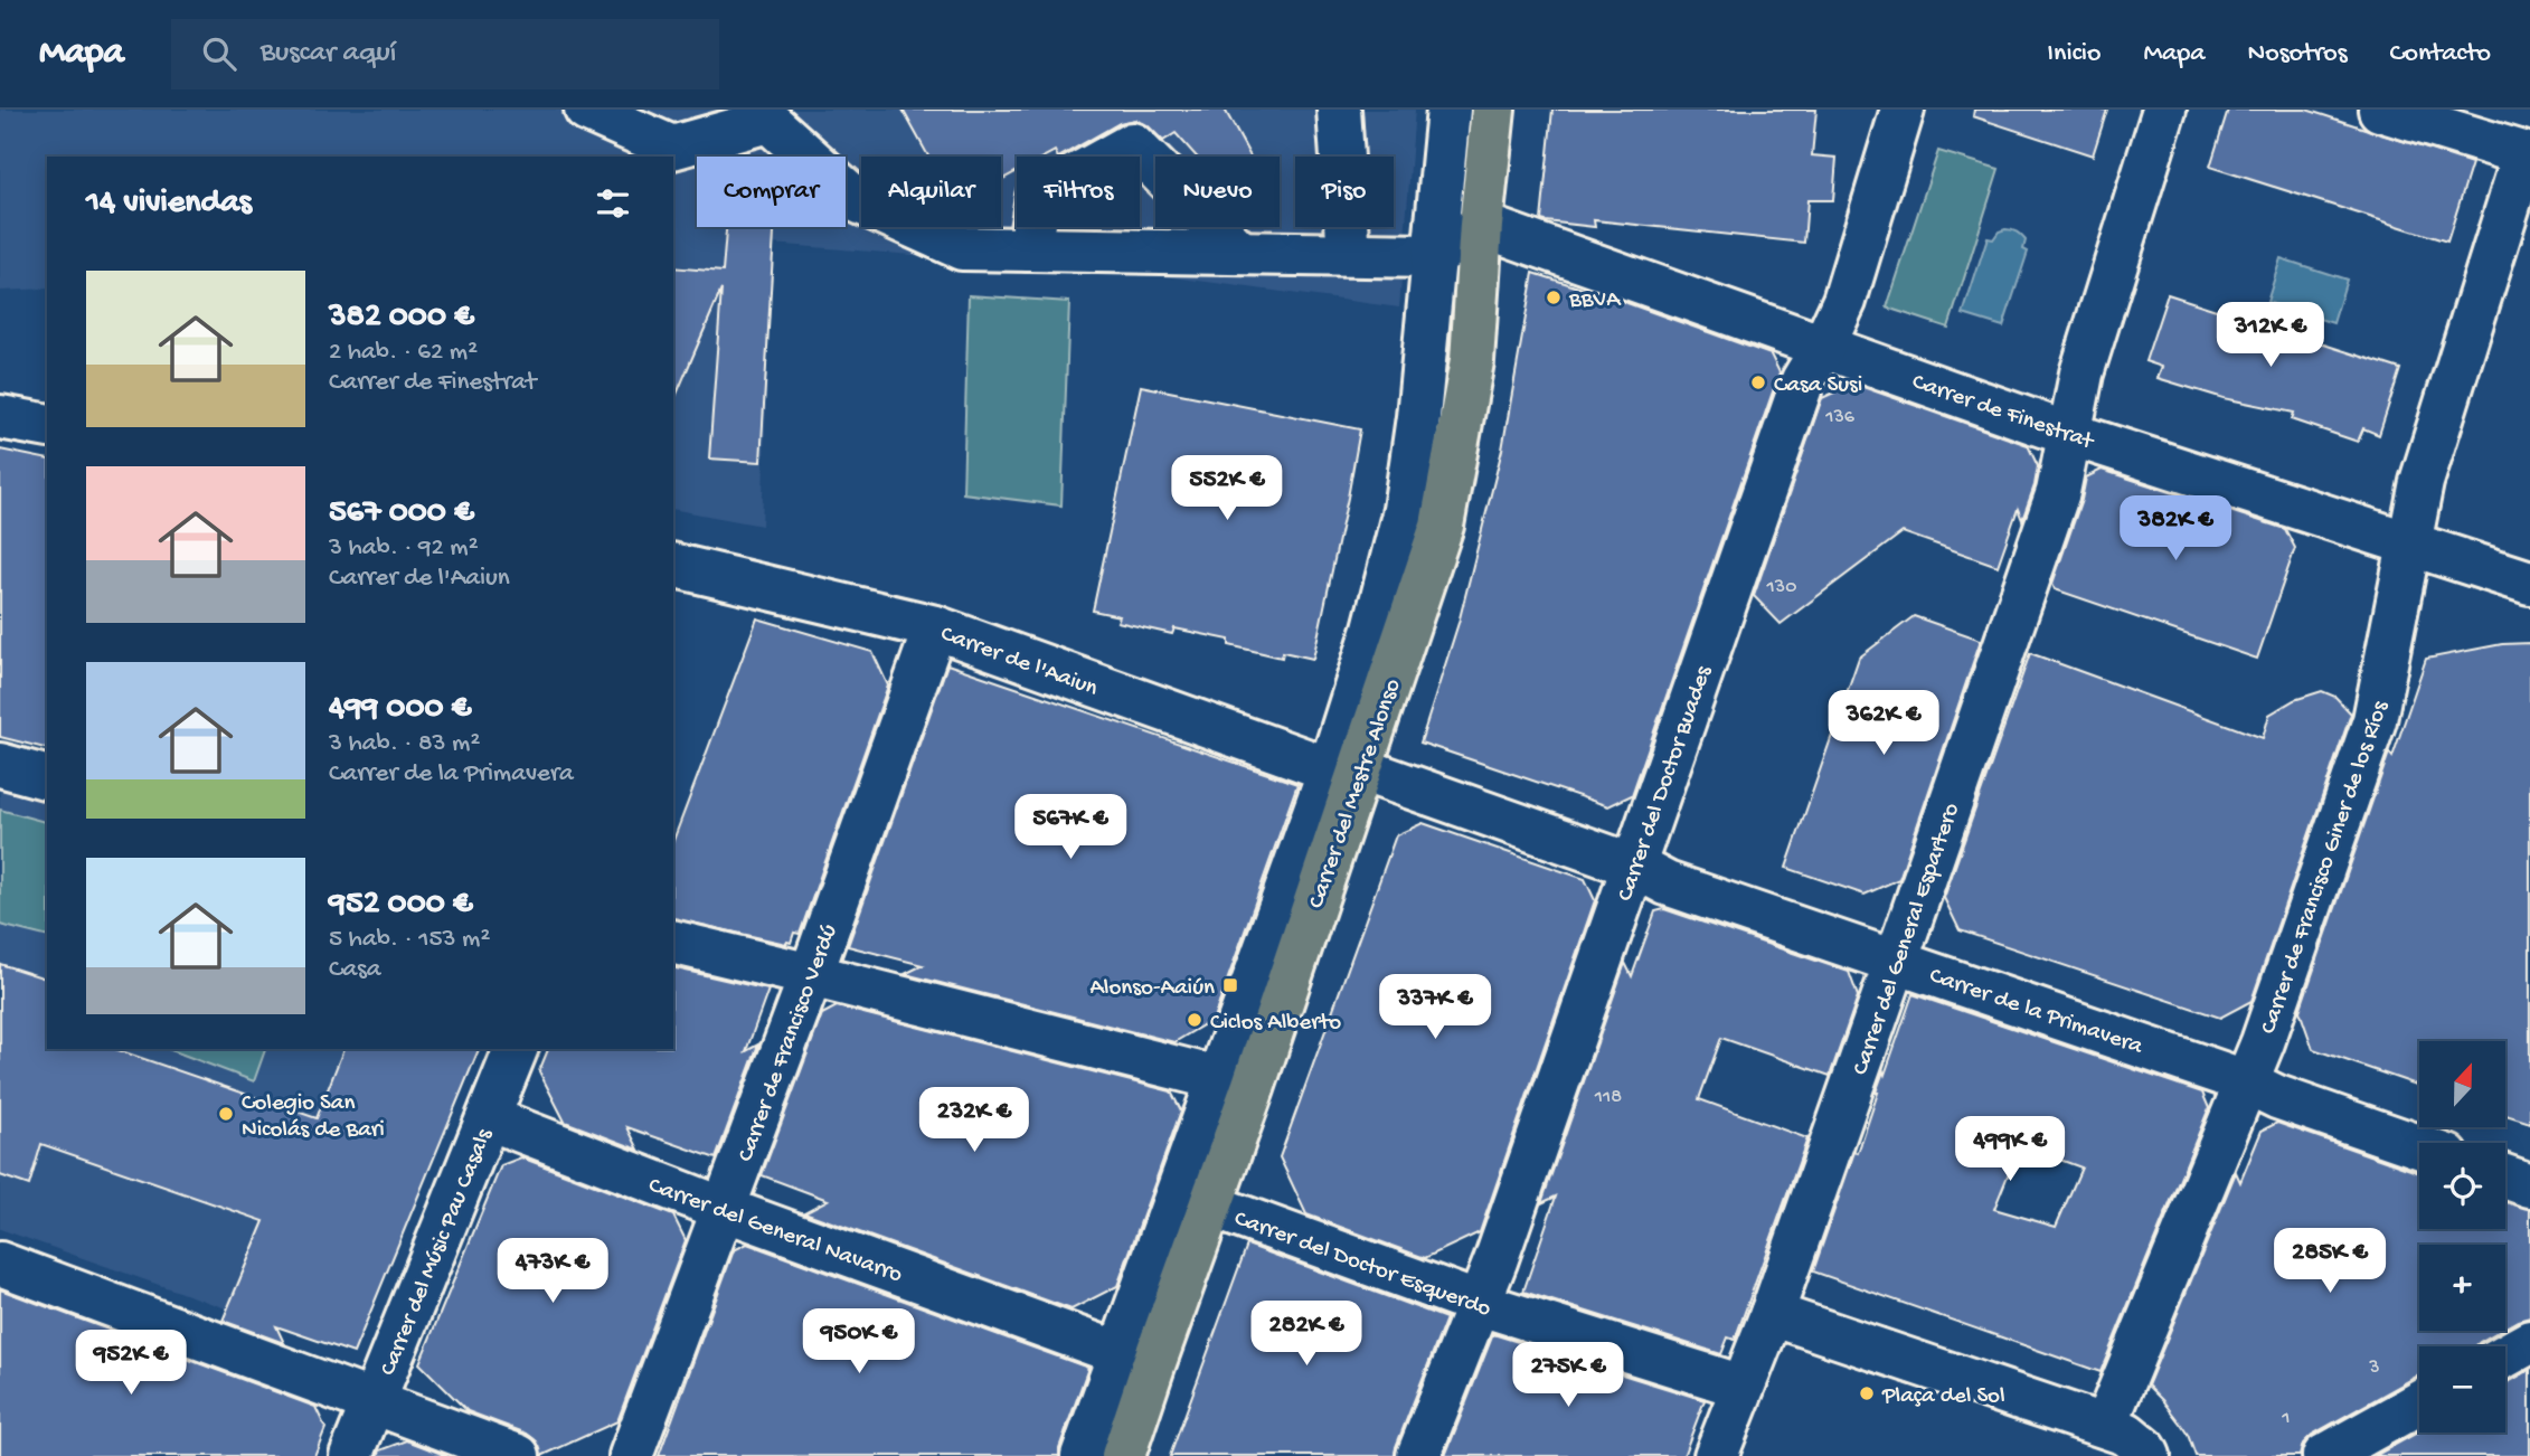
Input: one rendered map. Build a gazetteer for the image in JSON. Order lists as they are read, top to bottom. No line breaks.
{"streets":{"main road":["Carrer del Mestre Alonso"],"street":["Carrer de Finestrat","Carrer de l'Aaiun","Carrer del Doctor Buades","Carrer de Francisco Giner de los Ríos","Carrer del General Espartero","Carrer de la Primavera","Carrer de Francisco Verdú","Carrer del General Navarro","Carrer del Músic Pau Casals","Carrer del Doctor Esquerdo"]},"crossings":[["Carrer de Finestrat","Carrer del Doctor Buades"],["Carrer de Finestrat","Carrer del Mestre Alonso"],["Carrer de Finestrat","Carrer de Francisco Giner de los Ríos"],["Carrer de Finestrat","Carrer del General Espartero"],["Carrer de l'Aaiun","Carrer del Mestre Alonso"],["Carrer de l'Aaiun","Carrer de la Primavera"],["Carrer de l'Aaiun","Carrer de Francisco Verdú"],["Carrer del Doctor Buades","Carrer de la Primavera"],["Carrer del Doctor Buades","Carrer del Doctor Esquerdo"],["Carrer del Mestre Alonso","Carrer de la Primavera"],["Carrer del Mestre Alonso","Carrer del General Navarro"],["Carrer del Mestre Alonso","Carrer del Doctor Esquerdo"],["Carrer de Francisco Giner de los Ríos","Carrer de la Primavera"],["Carrer del General Espartero","Carrer de la Primavera"],["Carrer de Francisco Verdú","Carrer del General Navarro"],["Carrer del General Navarro","Carrer del Músic Pau Casals"]],"places":{"other":["BBVA","Casa Susi","Ciclos Alberto","Colegio San Nicolás de Bari","Plaça del Sol"],"transit":["Alonso-Aaiún"]},"house_numbers":["136","130","118","3","1"],"north":"top","page":{"header":"Mapa","search":"Buscar aquí","nav":["Inicio","Mapa","Nosotros","Contacto"],"chip":["Comprar","Alquilar","Filtros","Nuevo","Piso"],"heading":"14 viviendas","list":[{"name":"382 000 €","note":"2 hab. · 62 m² · Carrer de Finestrat"},{"name":"567 000 €","note":"3 hab. · 92 m² · Carrer de l'Aaiun"},{"name":"499 000 €","note":"3 hab. · 83 m² · Carrer de la Primavera"},{"name":"952 000 €","note":"5 hab. · 153 m² · Casa"}],"price":["312K €","552K €","382K €","362K €","567K €","337K €","232K €","499K €","285K €","473K €","282K €","950K €","952K €","275K €"],"map_buttons":["+","−"]}}
